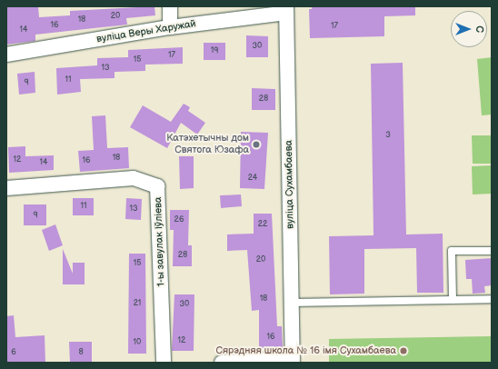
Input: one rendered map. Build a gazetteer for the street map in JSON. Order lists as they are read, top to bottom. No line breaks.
{"streets":{"street":["вуліца Веры Харужай","вуліца Сухамбаева","1-ы завулак Іўліева"]},"crossings":[["вуліца Веры Харужай","вуліца Сухамбаева"]],"places":["Катэхетычны дом Святога Юзафа","Сярэдняя школа № 16 імя Сухамбаева"],"house_numbers":["20","18","16","17","14","30","19","17","15","13","11","9","28","3","18","12","16","14","24","11","13","9","26","22","28","20","15","18","21","30","16","12","10","6","8"],"north":"right"}
